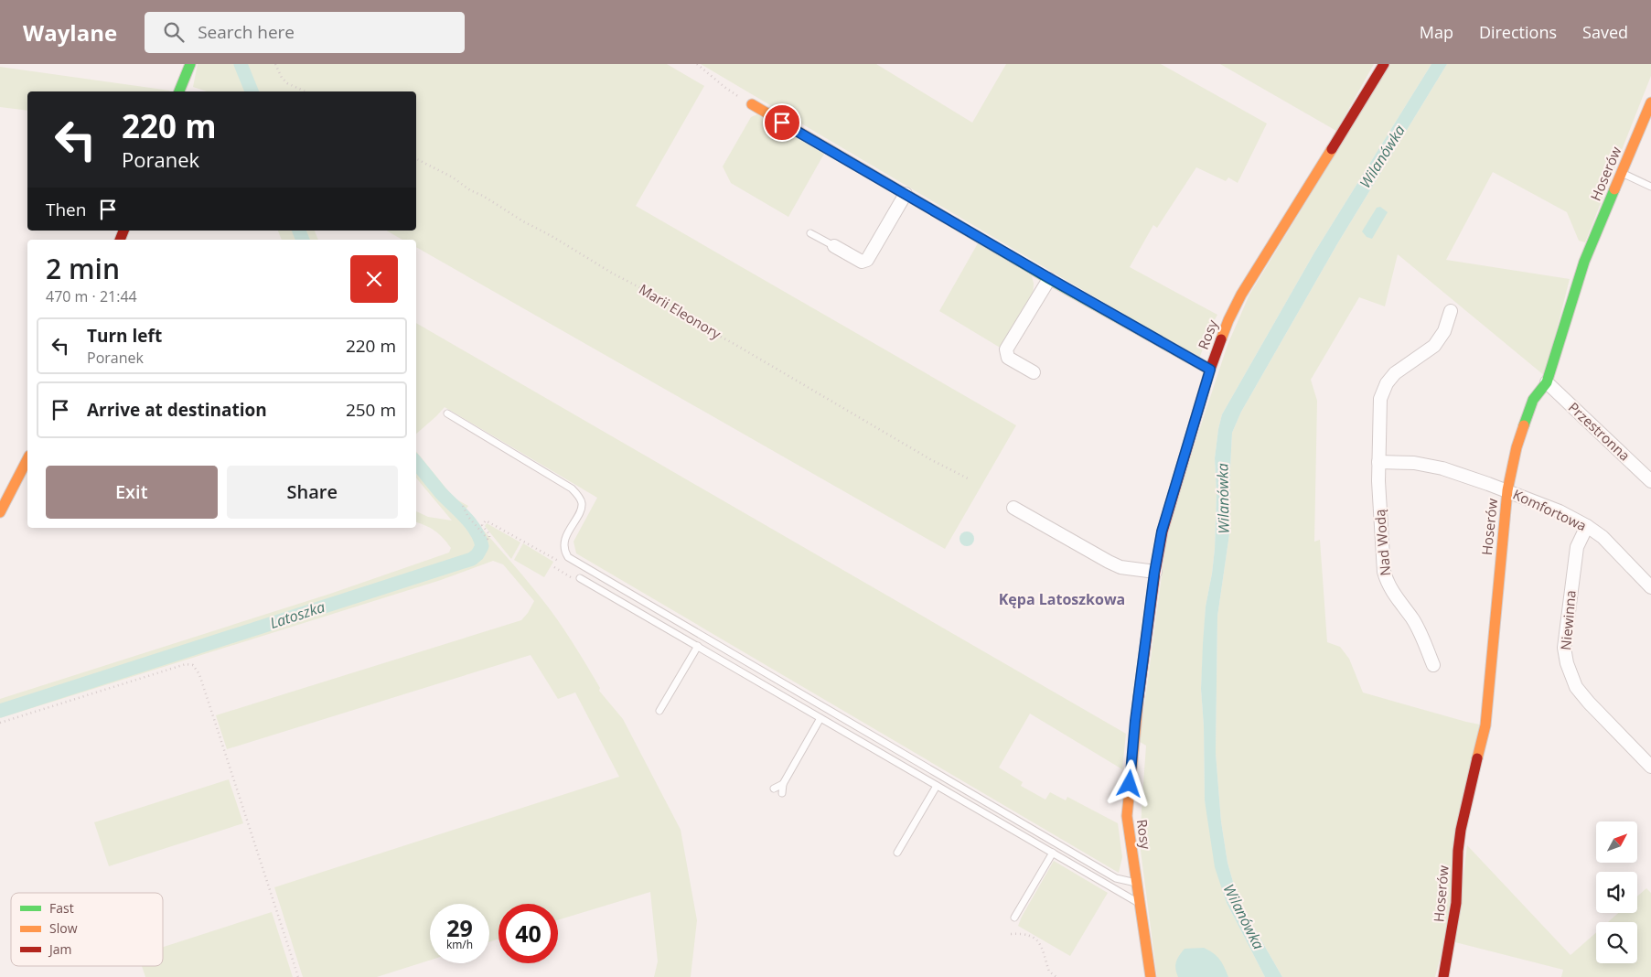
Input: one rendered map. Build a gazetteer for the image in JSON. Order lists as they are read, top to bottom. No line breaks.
{"streets":{"street":["Hoserów","Rosy","Przestronna","Komfortowa","Nad Wodą","Niewinna"],"path":["Marii Eleonory"]},"crossings":[["Hoserów","Przestronna"],["Hoserów","Komfortowa"],["Komfortowa","Niewinna"]],"districts":["Kępa Latoszkowa"],"water":["Wilanówka","Latoszka"],"legend":["Fast","Slow","Jam"],"north":"top right","page":{"header":"Waylane","search":"Search here","nav":["Map","Directions","Saved"],"turn":["220 m","Poranek"],"then":"Then","heading":["2 min","470 m · 21:44"],"list":[{"name":"Turn left","note":"Poranek","value":"220 m"},{"name":"Arrive at destination","value":"250 m"}],"buttons":["Exit","Share"],"speed":"29 km/h","limit":"40"}}
